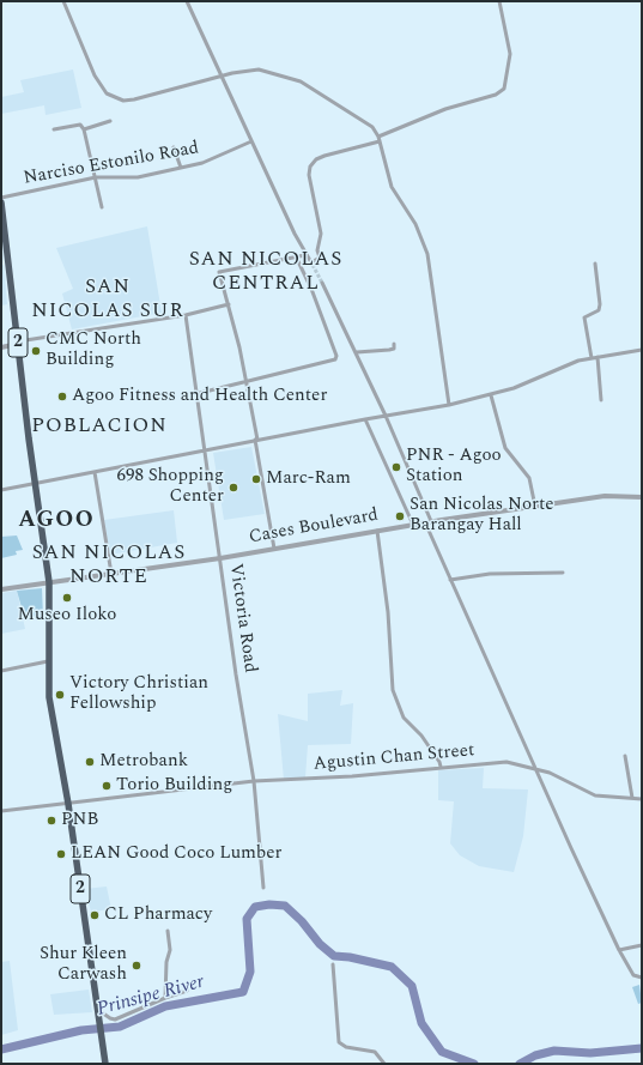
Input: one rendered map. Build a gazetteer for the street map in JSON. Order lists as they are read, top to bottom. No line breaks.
{"streets":{"highway":["2"],"street":["Narciso Estonilo Road","Cases Boulevard","Victoria Road","Agustin Chan Street"]},"crossings":[["2","Cases Boulevard"],["2","Agustin Chan Street"],["Cases Boulevard","Victoria Road"],["Victoria Road","Agustin Chan Street"]],"districts":["SAN NICOLAS CENTRAL","SAN NICOLAS SUR","POBLACION","AGOO","SAN NICOLAS NORTE"],"water":["Prinsipe River"],"places":["CMC North Building","Agoo Fitness and Health Center","PNR - Agoo Station","Marc-Ram","698 Shopping Center","San Nicolas Norte Barangay Hall","Museo Iloko","Victory Christian Fellowship","Metrobank","Torio Building","PNB","LEAN Good Coco Lumber","CL Pharmacy","Shur Kleen Carwash"]}
